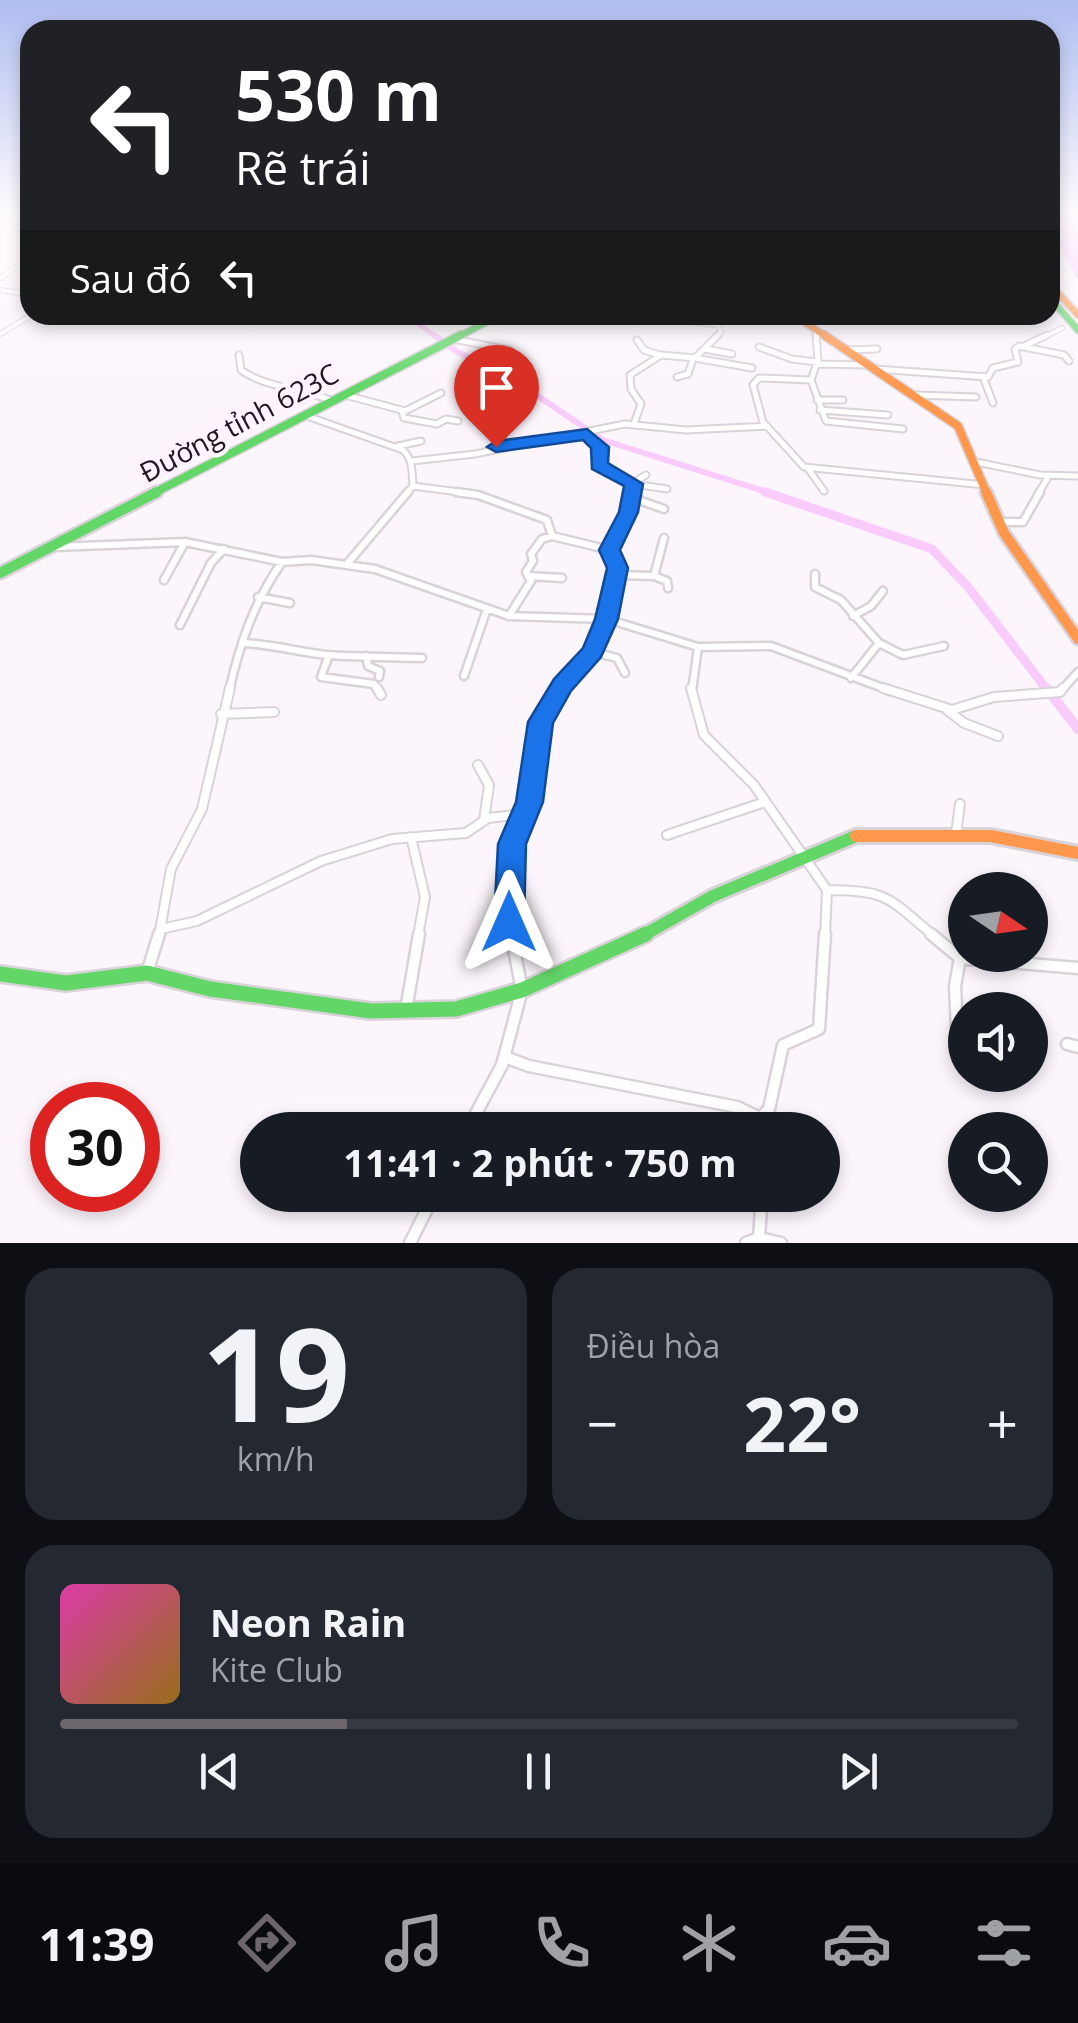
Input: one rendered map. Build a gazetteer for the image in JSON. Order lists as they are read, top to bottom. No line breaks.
{"streets":{"street":["Đường tỉnh 623C"]},"north":"right","page":{"turn":["530 m","Rẽ trái"],"then":"Sau đó","limit":"30","trip":"11:41 · 2 phút · 750 m","tile":[["19","km/h"],"Điều hòa"],"heat":["−","22°","+"],"song":["Neon Rain","Kite Club"],"tabs":"11:39"}}
